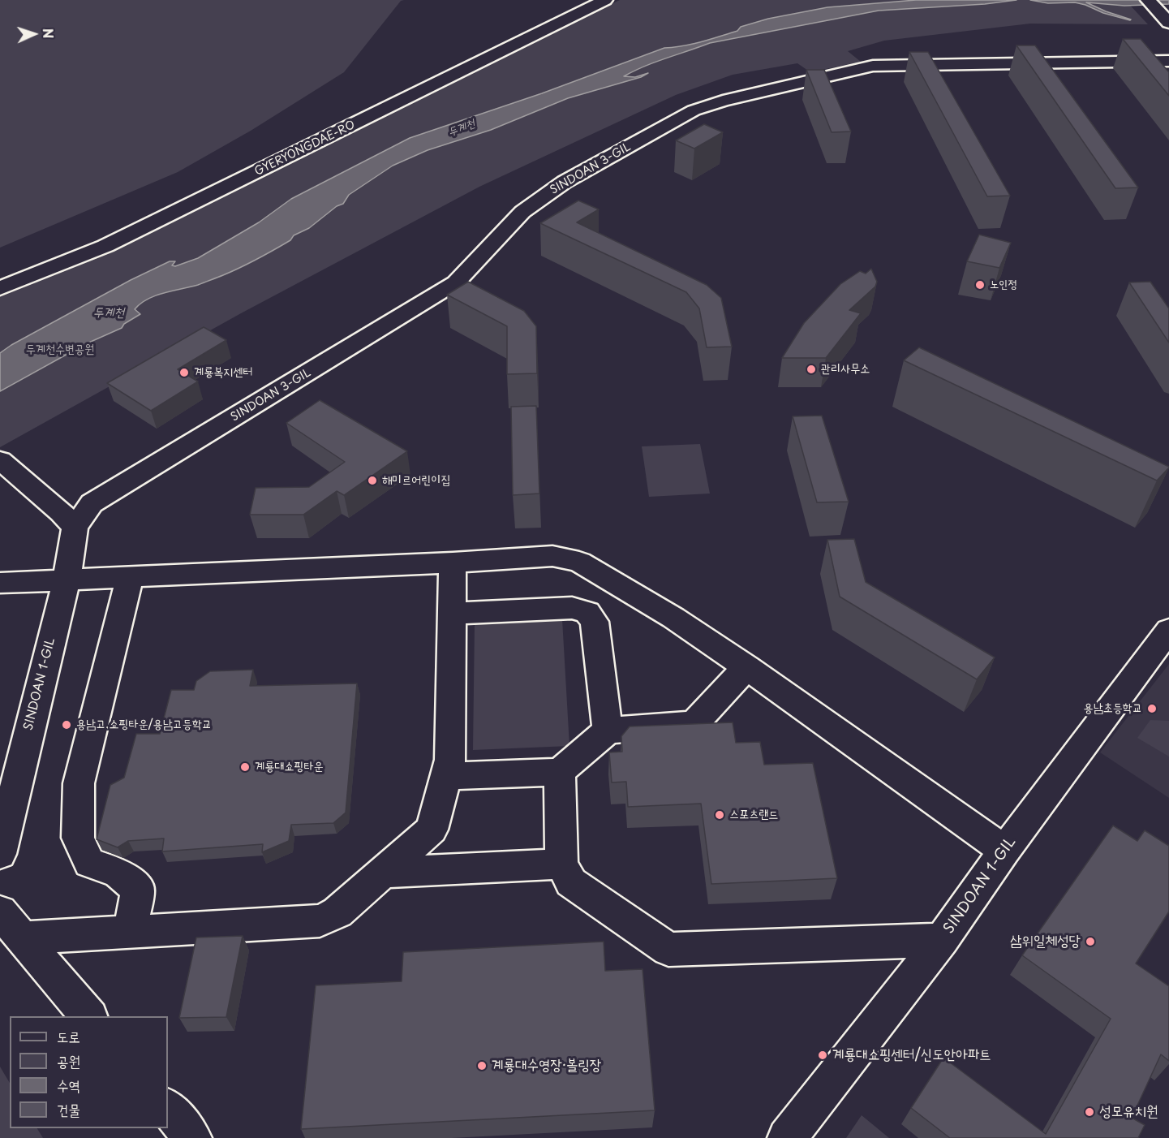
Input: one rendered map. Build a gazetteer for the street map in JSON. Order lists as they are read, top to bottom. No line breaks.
{"streets":{"street":["GYERYONGDAE-RO","SINDOAN 3-GIL","SINDOAN 1-GIL"]},"crossings":[["SINDOAN 3-GIL","SINDOAN 1-GIL"]],"water":["두계천"],"parks":["두계천수변공원"],"places":["노인정","관리사무소","계룡복지센터","해미르어린이집","용남초등학교","용남고.쇼핑타운/용남고등학교","계룡대쇼핑타운","스포츠랜드","삼위일체성당","계룡대쇼핑센터/신도안아파트","계룡대수영장·볼링장","성모유치원"],"legend":["도로","공원","수역","건물"],"north":"right"}
